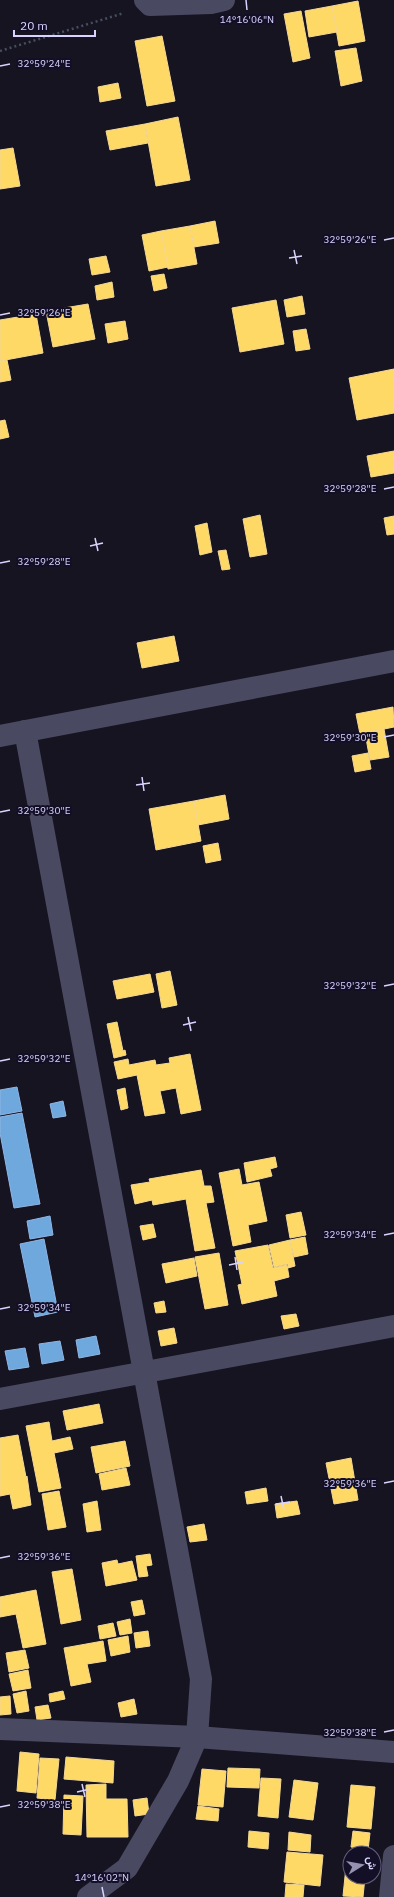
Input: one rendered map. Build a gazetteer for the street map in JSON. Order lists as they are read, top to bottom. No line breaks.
{"scale_bar":"20 m","north":"right","coordinates":["14°16'06\"N","32°59'24\"E","32°59'26\"E","32°59'28\"E","32°59'30\"E","32°59'32\"E","32°59'34\"E","32°59'36\"E","32°59'38\"E","14°16'02\"N"]}
